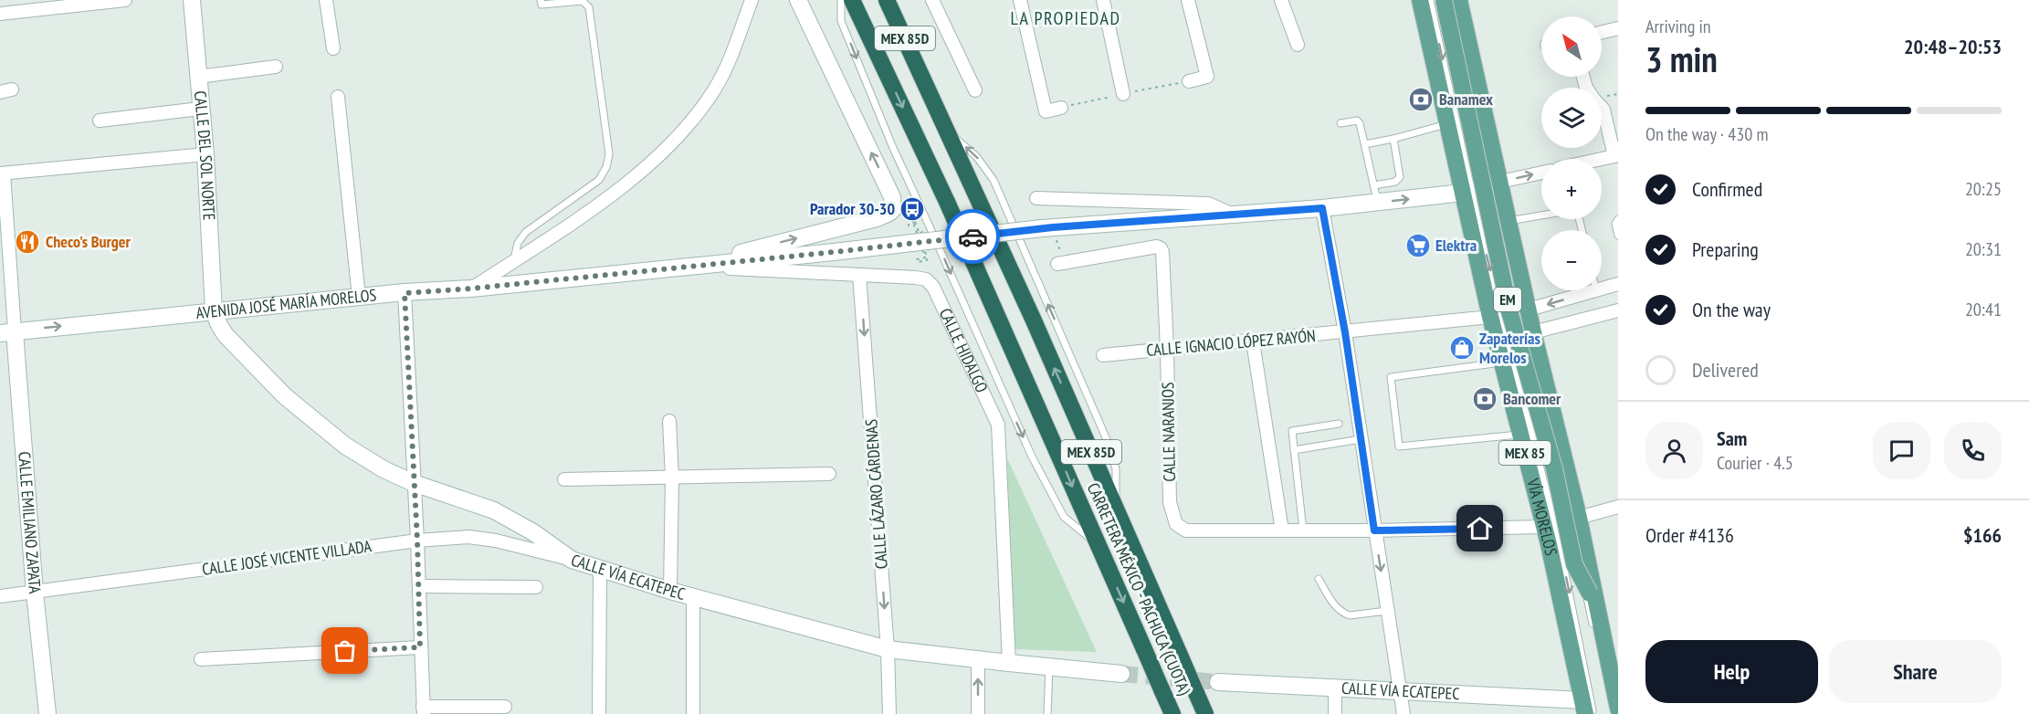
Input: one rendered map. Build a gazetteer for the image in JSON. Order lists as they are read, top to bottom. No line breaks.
{"streets":{"highway":["MEX 85D","CARRETERA MÉXICO - PACHUCA (CUOTA)"],"main road":["CALLE DEL SOL NORTE","EM","AVENIDA JOSÉ MARÍA MORELOS","MEX 85","VÍA MORELOS","CALLE EMILIANO ZAPATA","CALLE VÍA ECATEPEC"],"street":["CALLE IGNACIO LÓPEZ RAYÓN","CALLE HIDALGO","CALLE NARANJOS","CALLE LÁZARO CÁRDENAS","CALLE JOSÉ VICENTE VILLADA"]},"crossings":[["CALLE DEL SOL NORTE","AVENIDA JOSÉ MARÍA MORELOS"],["CALLE DEL SOL NORTE","CALLE VÍA ECATEPEC"],["EM","VÍA MORELOS"],["AVENIDA JOSÉ MARÍA MORELOS","CALLE HIDALGO"],["AVENIDA JOSÉ MARÍA MORELOS","VÍA MORELOS"],["AVENIDA JOSÉ MARÍA MORELOS","CALLE EMILIANO ZAPATA"],["AVENIDA JOSÉ MARÍA MORELOS","CALLE VÍA ECATEPEC"],["CALLE IGNACIO LÓPEZ RAYÓN","CALLE NARANJOS"],["CALLE IGNACIO LÓPEZ RAYÓN","VÍA MORELOS"],["CALLE HIDALGO","CALLE LÁZARO CÁRDENAS"],["CALLE HIDALGO","CALLE VÍA ECATEPEC"],["CALLE LÁZARO CÁRDENAS","CALLE VÍA ECATEPEC"],["VÍA MORELOS","CALLE VÍA ECATEPEC"],["CALLE EMILIANO ZAPATA","CALLE JOSÉ VICENTE VILLADA"],["CALLE JOSÉ VICENTE VILLADA","CALLE VÍA ECATEPEC"]],"one_way":["CALLE LÁZARO CÁRDENAS"],"districts":["LA PROPIEDAD"],"places":{"bank":["Banamex","Bancomer"],"bus stop":["Parador 30-30"],"restaurant":["Checo's Burger"],"supermarket":["Elektra"],"shop":["Zapaterías Morelos"]},"north":"top left","page":{"heading":["3 min","Arriving in","20:48–20:53"],"panel":["Sam","Courier · 4.5","Order #4136","$166"],"map_buttons":["+","−"],"bar":"On the way · 430 m","list":[["Confirmed","20:25"],["Preparing","20:31"],["On the way","20:41"],"Delivered"],"buttons":["Help","Share"]}}
